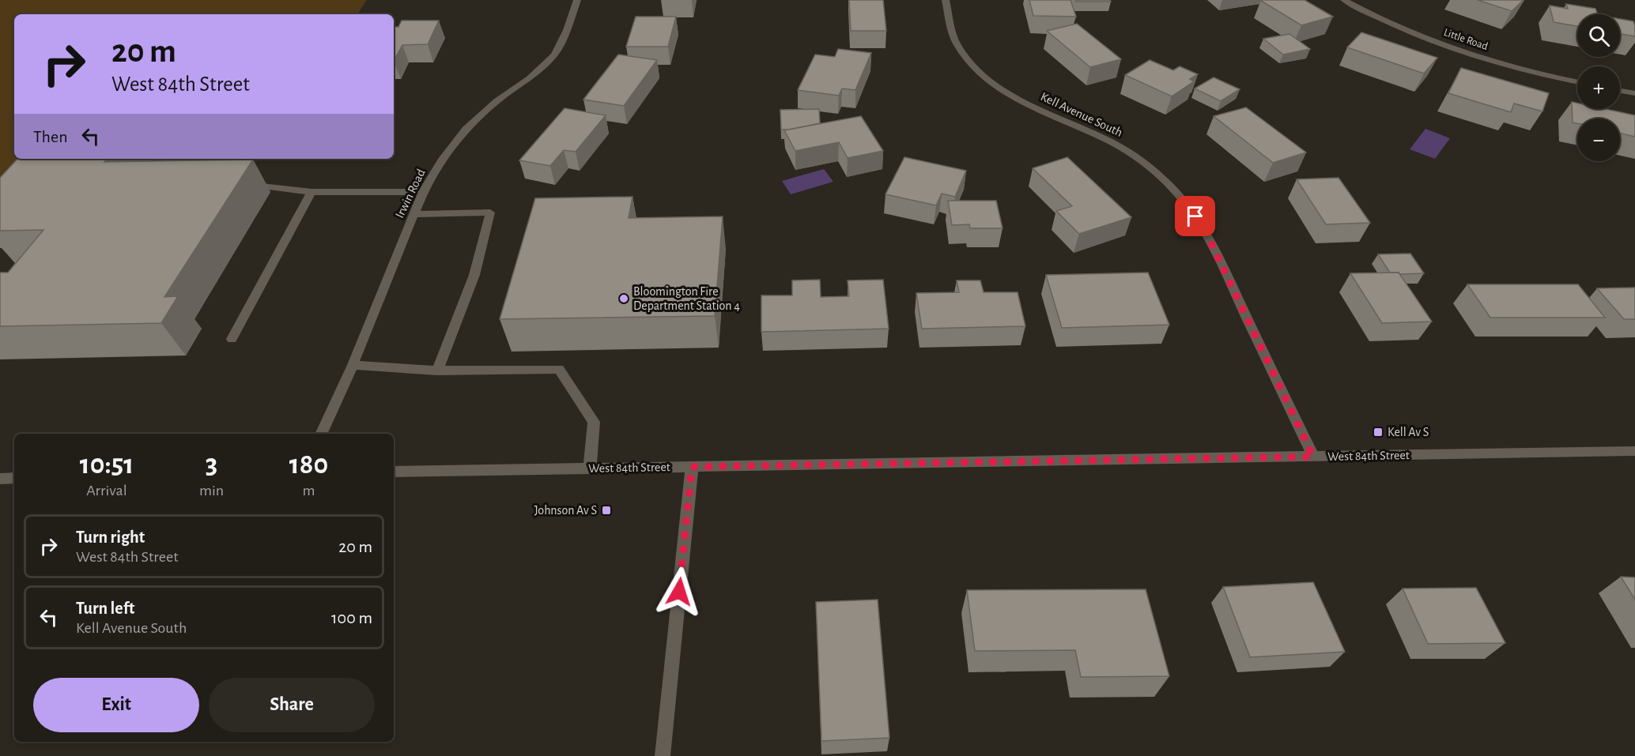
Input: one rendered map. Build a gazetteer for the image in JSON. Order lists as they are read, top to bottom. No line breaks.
{"streets":{"street":["Little Road","Kell Avenue South","Irwin Road","West 84th Street"]},"crossings":[["Kell Avenue South","West 84th Street"]],"places":{"other":["Bloomington Fire Department Station 4"],"transit":["Kell Av S","Johnson Av S"]},"page":{"map_buttons":["+","−"],"turn":["20 m","West 84th Street"],"then":"Then","eta":["10:51","Arrival","3","min","180","m"],"list":[{"name":"Turn right","note":"West 84th Street","value":"20 m"},{"name":"Turn left","note":"Kell Avenue South","value":"100 m"}],"buttons":["Exit","Share"]}}
